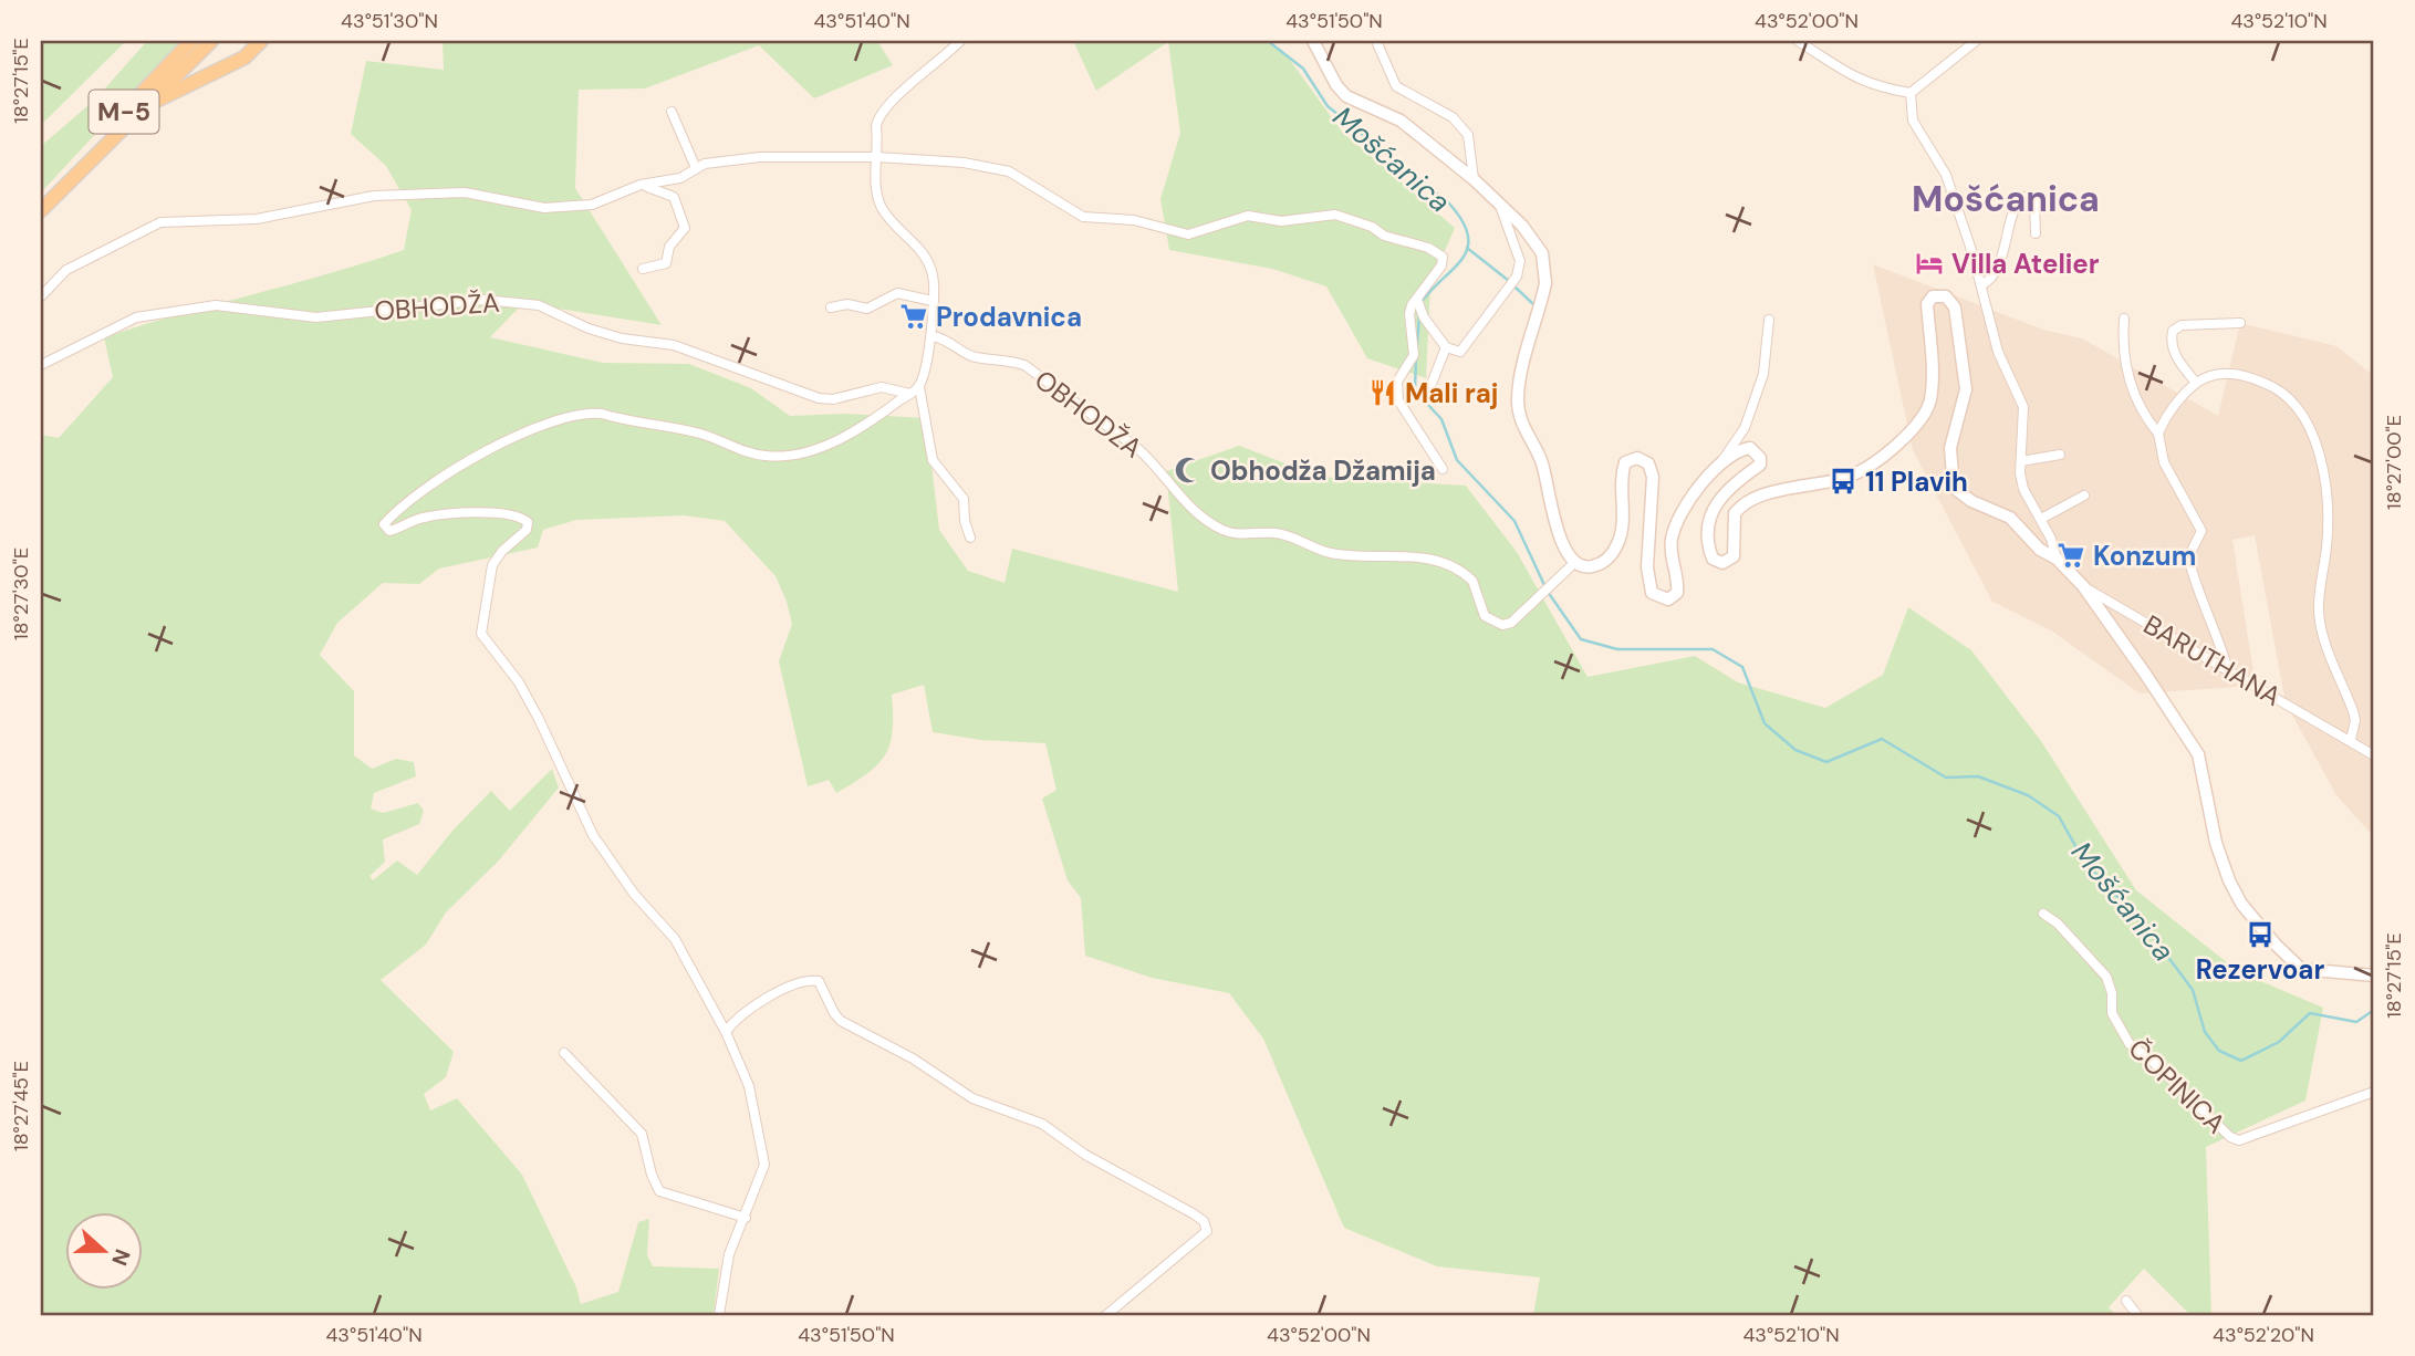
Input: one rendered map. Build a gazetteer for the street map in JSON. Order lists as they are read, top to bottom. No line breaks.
{"streets":{"main road":["M-5","BARUTHANA"],"street":["OBHODŽA","ČOPINICA"]},"districts":["Mošćanica"],"water":["Mošćanica"],"places":{"hotel":["Villa Atelier"],"supermarket":["Prodavnica","Konzum"],"restaurant":["Mali raj"],"mosque":["Obhodža Džamija"],"bus stop":["11 Plavih","Rezervoar"]},"north":"right","coordinates":["43°51'30\"N","43°51'40\"N","43°51'50\"N","43°52'00\"N","43°52'10\"N","18°27'15\"E","18°27'00\"E","18°27'30\"E","18°27'45\"E","43°52'20\"N"]}
